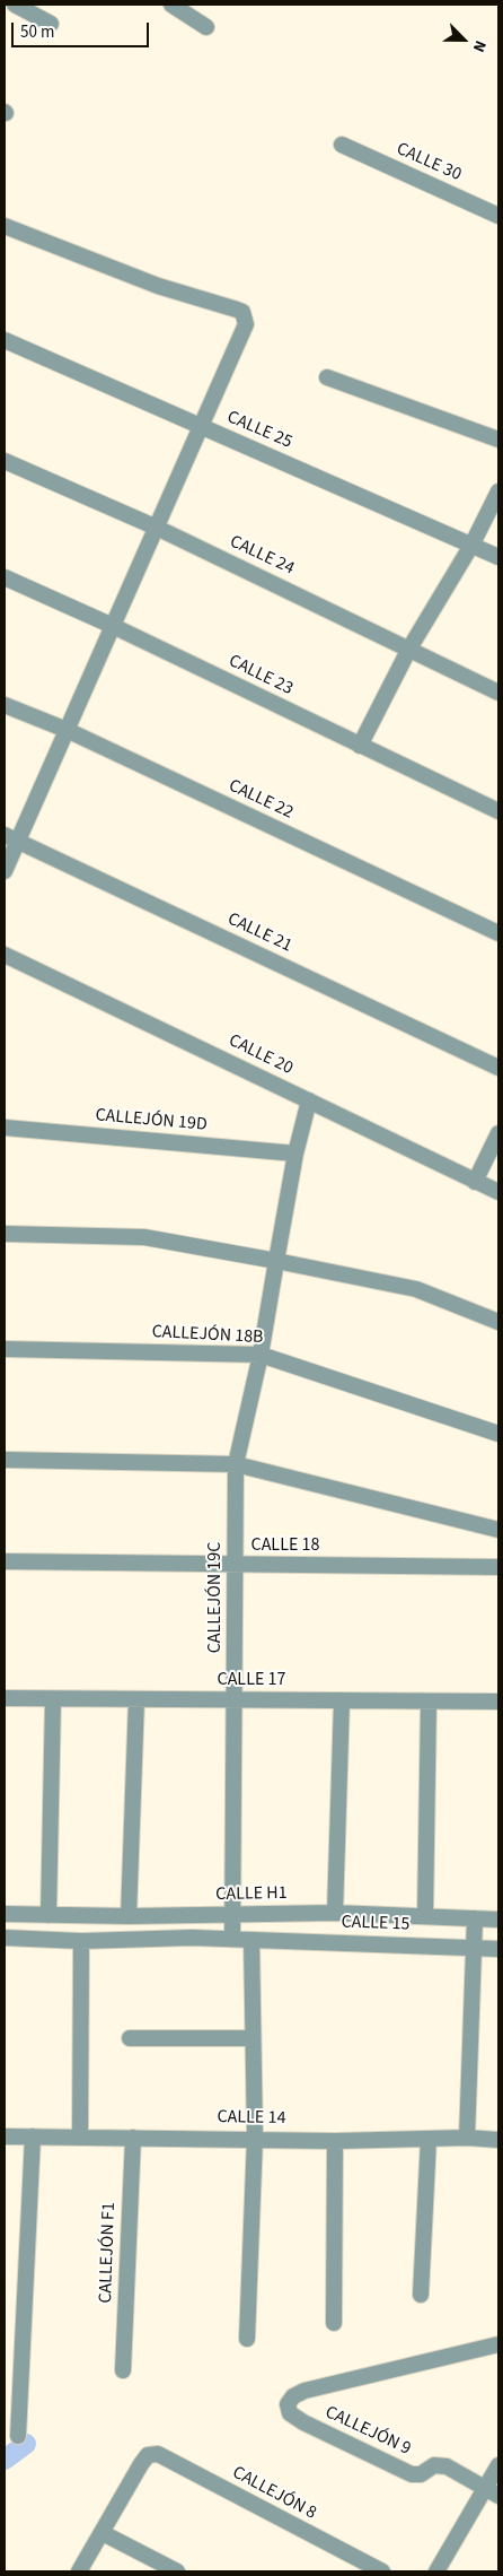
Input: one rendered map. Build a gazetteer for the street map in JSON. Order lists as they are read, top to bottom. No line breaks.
{"streets":{"street":["CALLE 30","CALLE 25","CALLE 24","CALLE 23","CALLE 22","CALLE 21","CALLE 20","CALLEJÓN 19D","CALLEJÓN 18B","CALLE 18","CALLEJÓN 19C","CALLE 17","CALLE H1","CALLE 15","CALLE 14","CALLEJÓN F1","CALLEJÓN 9","CALLEJÓN 8"]},"crossings":[["CALLE 20","CALLEJÓN 19C"],["CALLEJÓN 19D","CALLEJÓN 19C"],["CALLEJÓN 18B","CALLEJÓN 19C"],["CALLE 18","CALLEJÓN 19C"],["CALLEJÓN 19C","CALLE 17"],["CALLEJÓN 19C","CALLE H1"],["CALLE 14","CALLEJÓN F1"]],"scale_bar":"50 m","north":"bottom right"}
